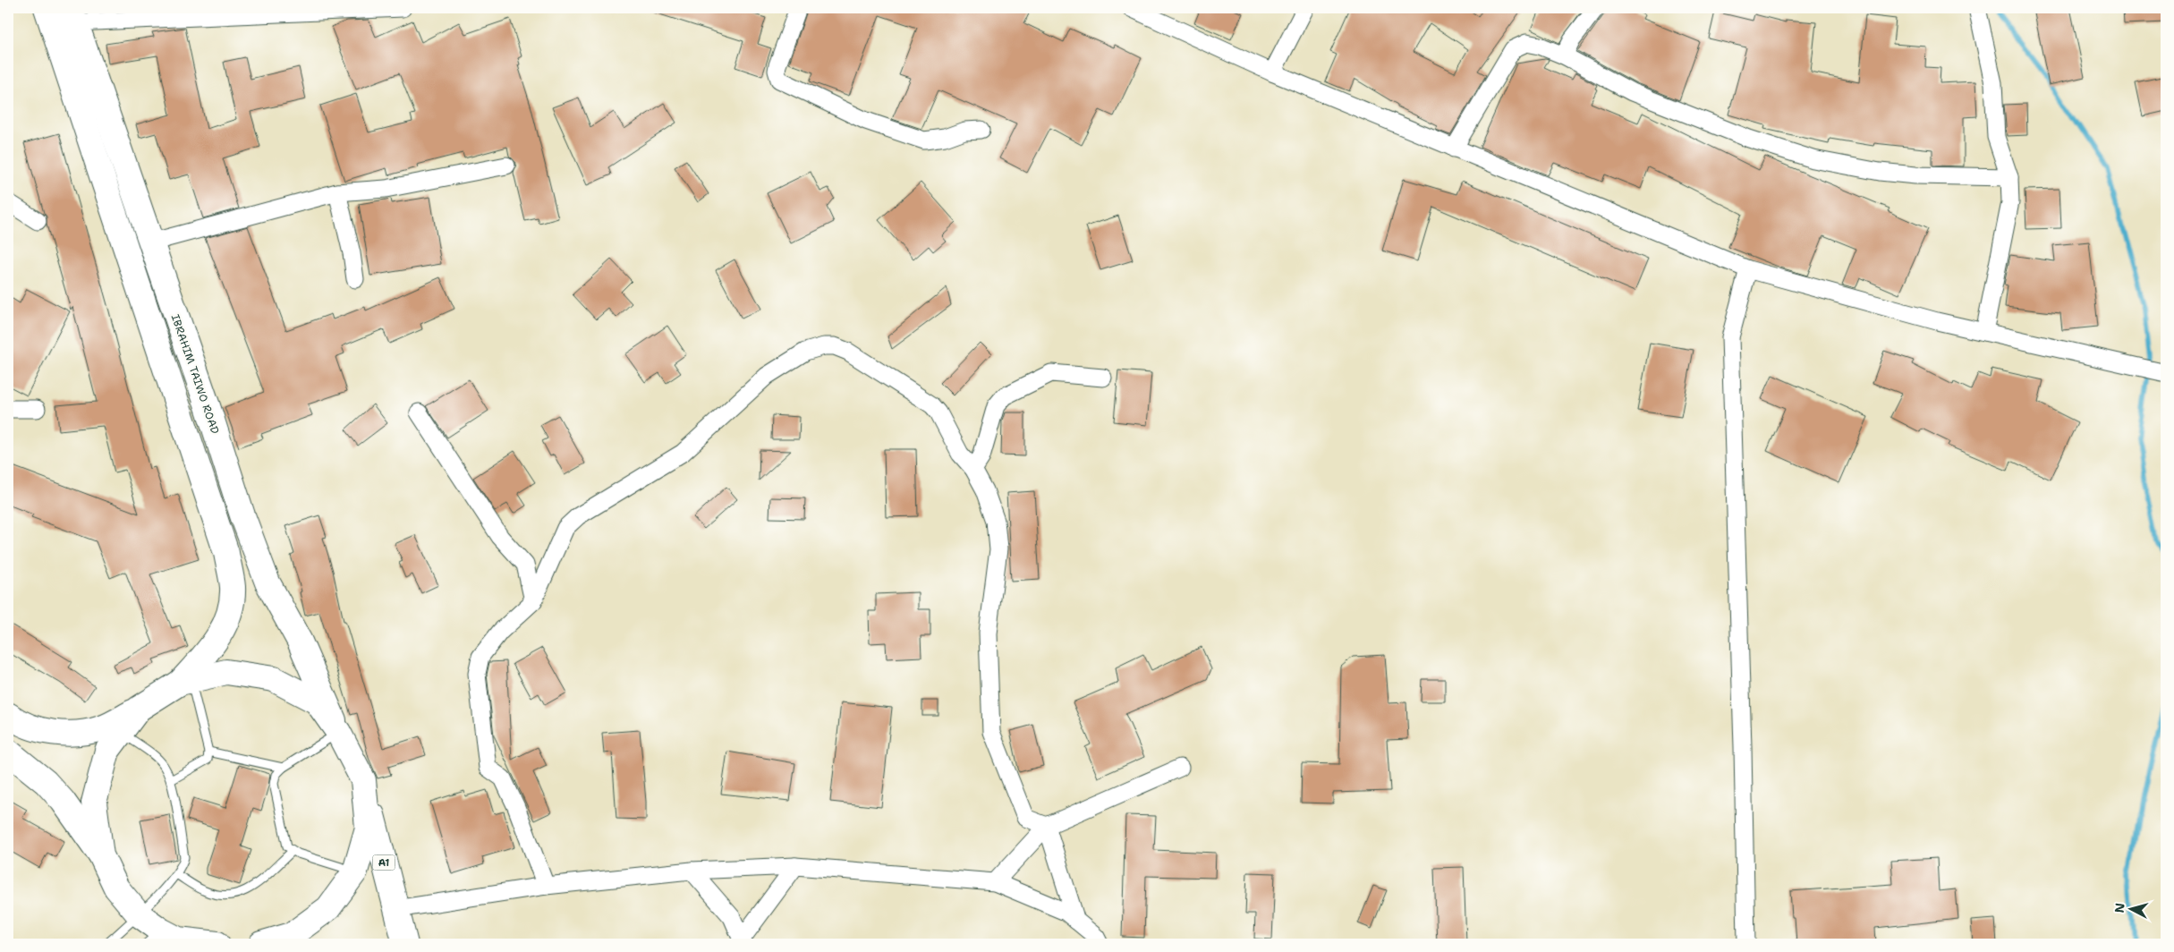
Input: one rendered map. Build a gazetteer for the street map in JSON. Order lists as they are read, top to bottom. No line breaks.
{"streets":{"main road":["IBRAHIM TAIWO ROAD","A1"]},"north":"left"}
